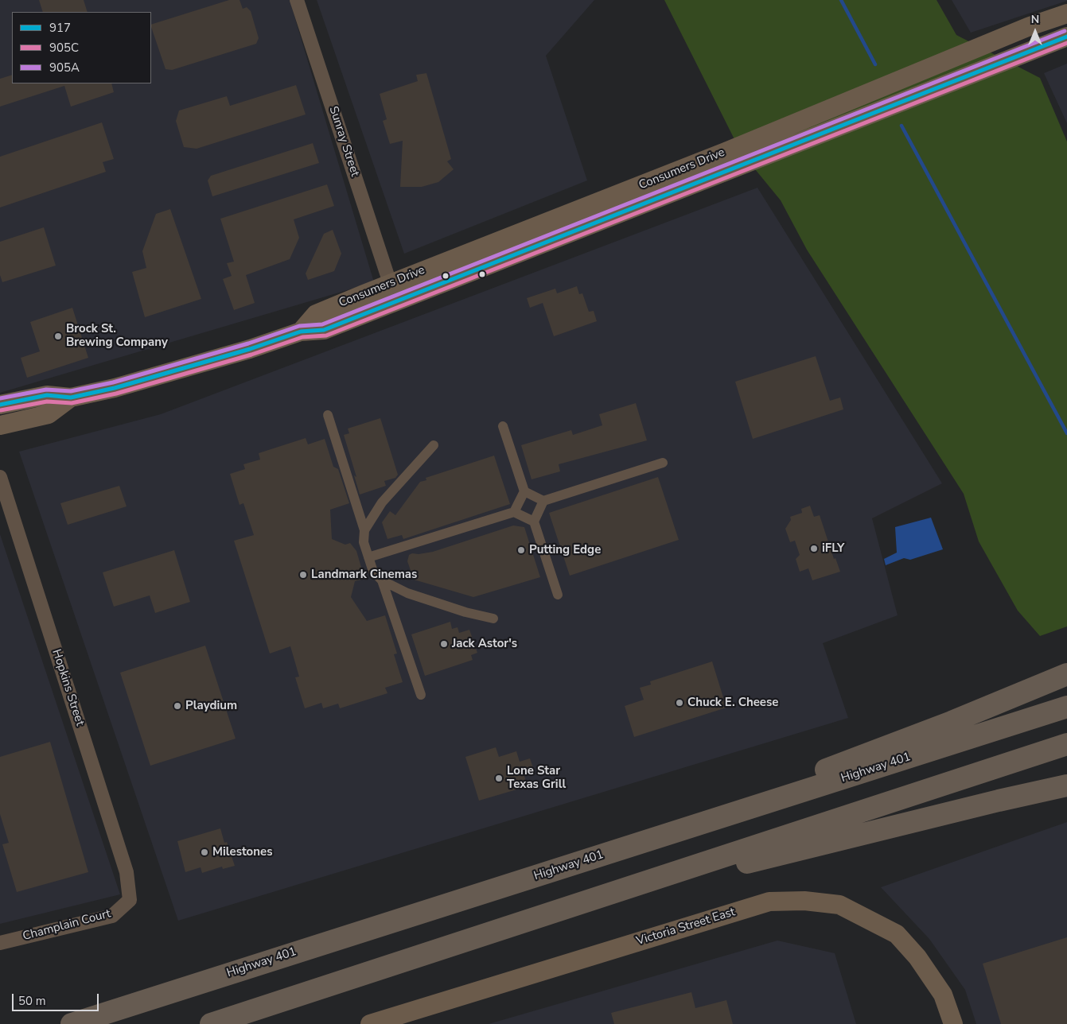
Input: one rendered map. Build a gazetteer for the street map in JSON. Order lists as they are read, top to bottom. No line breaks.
{"streets":{"highway":["Highway 401"],"main road":["Consumers Drive","Victoria Street East"],"street":["Sunray Street","Hopkins Street","Champlain Court"]},"crossings":[["Sunray Street","Consumers Drive"],["Hopkins Street","Champlain Court"]],"places":["Brock St. Brewing Company","iFLY","Putting Edge","Landmark Cinemas","Jack Astor's","Chuck E. Cheese","Playdium","Lone Star Texas Grill","Milestones"],"lines":["transit line 905A","transit line 917","transit line 905C"],"legend":["917","905C","905A"],"scale_bar":"50 m","north":"top"}
